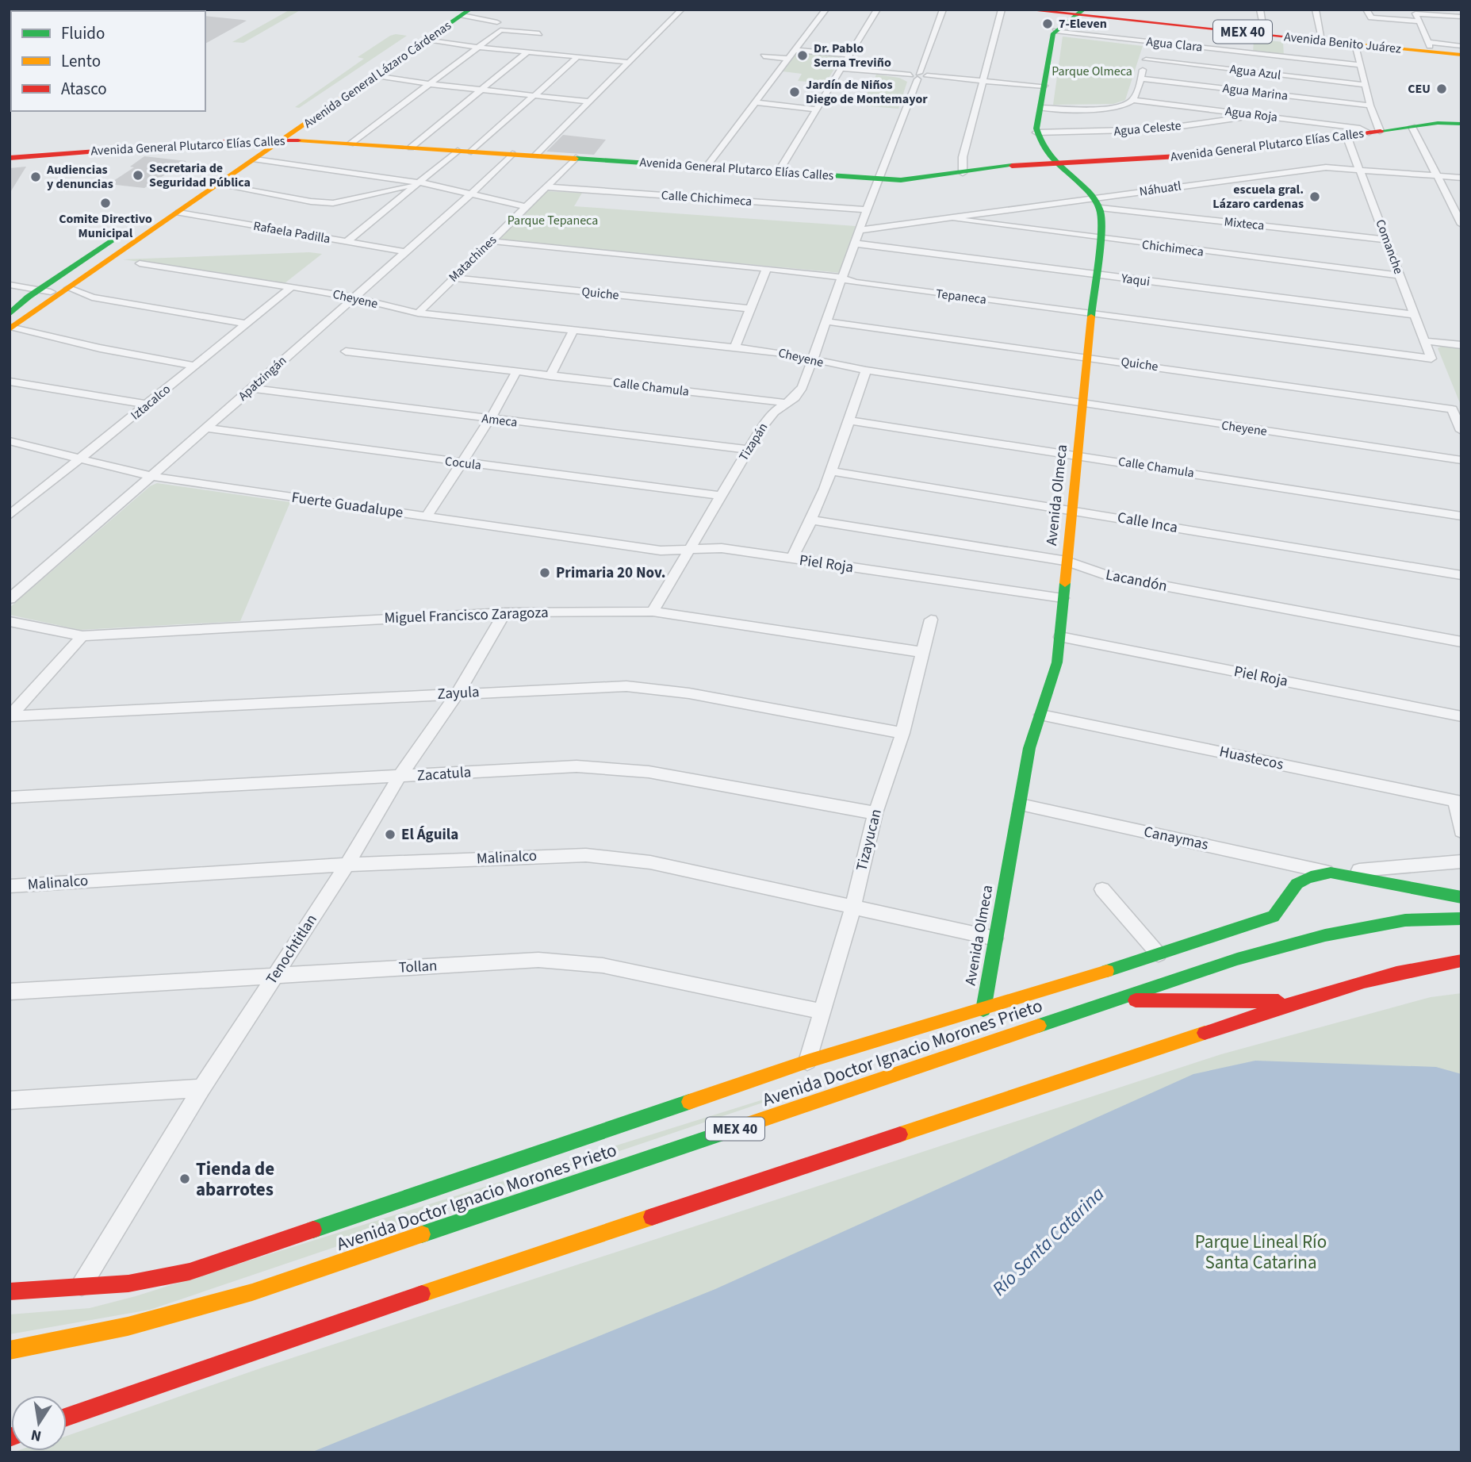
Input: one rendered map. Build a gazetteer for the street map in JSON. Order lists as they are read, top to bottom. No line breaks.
{"streets":{"main road":["MEX 40","Avenida Benito Juárez","Avenida General Lázaro Cárdenas","Avenida General Plutarco Elías Calles","Avenida Olmeca","Avenida Doctor Ignacio Morones Prieto"],"street":["Agua Clara","Agua Azul","Agua Marina","Agua Roja","Agua Celeste","Náhuatl","Calle Chichimeca","Mixteca","Rafaela Padilla","Comanche","Chichimeca","Matachines","Yaqui","Quiche","Tepaneca","Cheyene","Apatzingán","Calle Chamula","Iztacalco","Ameca","Tizapán","Cocula","Fuerte Guadalupe","Calle Inca","Piel Roja","Lacandón","Miguel Francisco Zaragoza","Zayula","Huastecos","Zacatula","Canaymas","Tizayucan","Malinalco","Tenochtitlan","Tollan"]},"crossings":[["Avenida Benito Juárez","Agua Clara"],["Avenida General Lázaro Cárdenas","Avenida General Plutarco Elías Calles"],["Avenida General Lázaro Cárdenas","Rafaela Padilla"],["Agua Roja","Agua Celeste"],["Agua Roja","Avenida General Plutarco Elías Calles"],["Avenida General Plutarco Elías Calles","Comanche"],["Avenida General Plutarco Elías Calles","Matachines"],["Avenida General Plutarco Elías Calles","Apatzingán"],["Avenida General Plutarco Elías Calles","Tizapán"],["Náhuatl","Mixteca"],["Náhuatl","Comanche"],["Náhuatl","Chichimeca"],["Náhuatl","Tizapán"],["Náhuatl","Avenida Olmeca"],["Calle Chichimeca","Matachines"],["Calle Chichimeca","Tizapán"],["Mixteca","Comanche"],["Mixteca","Avenida Olmeca"],["Rafaela Padilla","Apatzingán"],["Comanche","Chichimeca"],["Comanche","Yaqui"],["Comanche","Tepaneca"],["Chichimeca","Avenida Olmeca"],["Matachines","Quiche"],["Matachines","Tepaneca"],["Matachines","Cheyene"],["Yaqui","Tizapán"],["Yaqui","Avenida Olmeca"],["Quiche","Tizapán"],["Quiche","Avenida Olmeca"],["Tepaneca","Tizapán"],["Tepaneca","Avenida Olmeca"],["Cheyene","Apatzingán"],["Cheyene","Iztacalco"],["Cheyene","Tizapán"],["Cheyene","Avenida Olmeca"],["Apatzingán","Ameca"],["Apatzingán","Cocula"],["Apatzingán","Fuerte Guadalupe"],["Calle Chamula","Tizapán"],["Calle Chamula","Avenida Olmeca"],["Iztacalco","Fuerte Guadalupe"],["Ameca","Tizapán"],["Tizapán","Cocula"],["Tizapán","Fuerte Guadalupe"],["Tizapán","Piel Roja"],["Tizapán","Miguel Francisco Zaragoza"],["Avenida Olmeca","Calle Inca"],["Avenida Olmeca","Piel Roja"],["Avenida Olmeca","Lacandón"],["Avenida Olmeca","Huastecos"],["Avenida Olmeca","Canaymas"],["Avenida Olmeca","Malinalco"],["Avenida Olmeca","Avenida Doctor Ignacio Morones Prieto"],["Fuerte Guadalupe","Piel Roja"],["Miguel Francisco Zaragoza","Tizayucan"],["Miguel Francisco Zaragoza","Tenochtitlan"],["Zayula","Tizayucan"],["Zayula","Tenochtitlan"],["Zacatula","Tizayucan"],["Zacatula","Tenochtitlan"],["Canaymas","Avenida Doctor Ignacio Morones Prieto"],["Tizayucan","Malinalco"],["Tizayucan","Tollan"],["Tizayucan","Avenida Doctor Ignacio Morones Prieto"],["Malinalco","Tenochtitlan"],["Tenochtitlan","Tollan"],["Tenochtitlan","Avenida Doctor Ignacio Morones Prieto"]],"water":["Río Santa Catarina"],"parks":["Parque Olmeca","Parque Tepaneca","Parque Lineal Río Santa Catarina"],"places":["7-Eleven","Dr. Pablo Serna Treviño","CEU","Jardín de Niños Diego de Montemayor","Secretaria de Seguridad Pública","Audiencias y denuncias","escuela gral. Lázaro cardenas","Comite Directivo Municipal","Primaria 20 Nov.","El Águila","Tienda de abarrotes"],"legend":["Fluido","Lento","Atasco"],"north":"bottom"}
